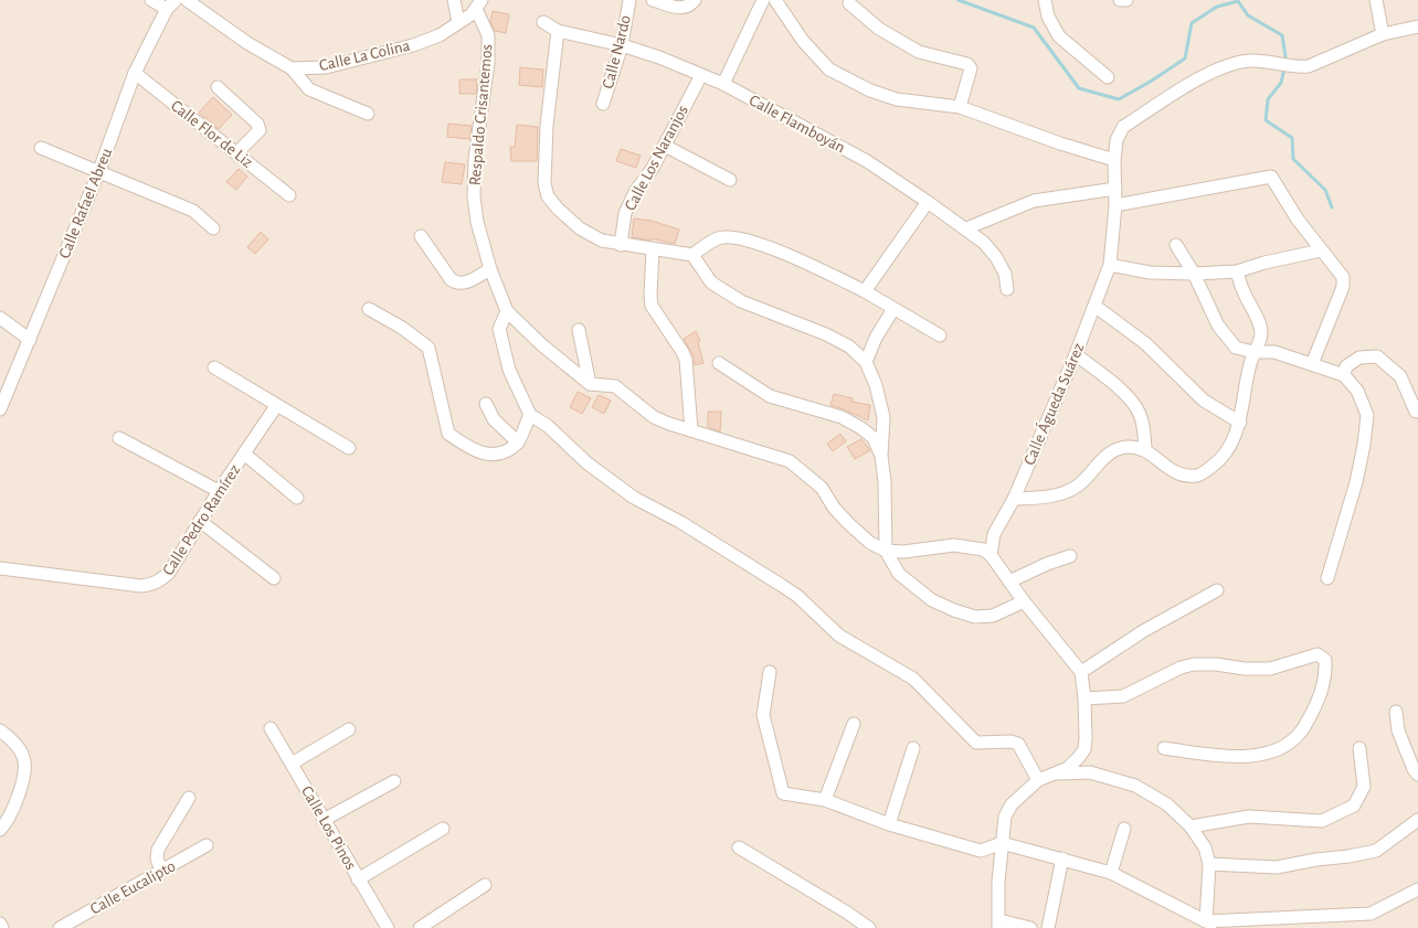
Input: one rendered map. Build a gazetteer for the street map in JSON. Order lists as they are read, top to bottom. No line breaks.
{"streets":{"street":["Calle Nardo","Calle La Colina","Respaldo Crisantemos","Calle Flamboyán","Calle Flor de Liz","Calle Los Naranjos","Calle Rafael Abreu","Calle Águeda Suárez","Calle Pedro Ramírez","Calle Los Pinos","Calle Eucalipto"]},"crossings":[["Calle Nardo","Calle Flamboyán"],["Calle La Colina","Respaldo Crisantemos"],["Calle Flamboyán","Calle Los Naranjos"],["Calle Flor de Liz","Calle Rafael Abreu"]]}
